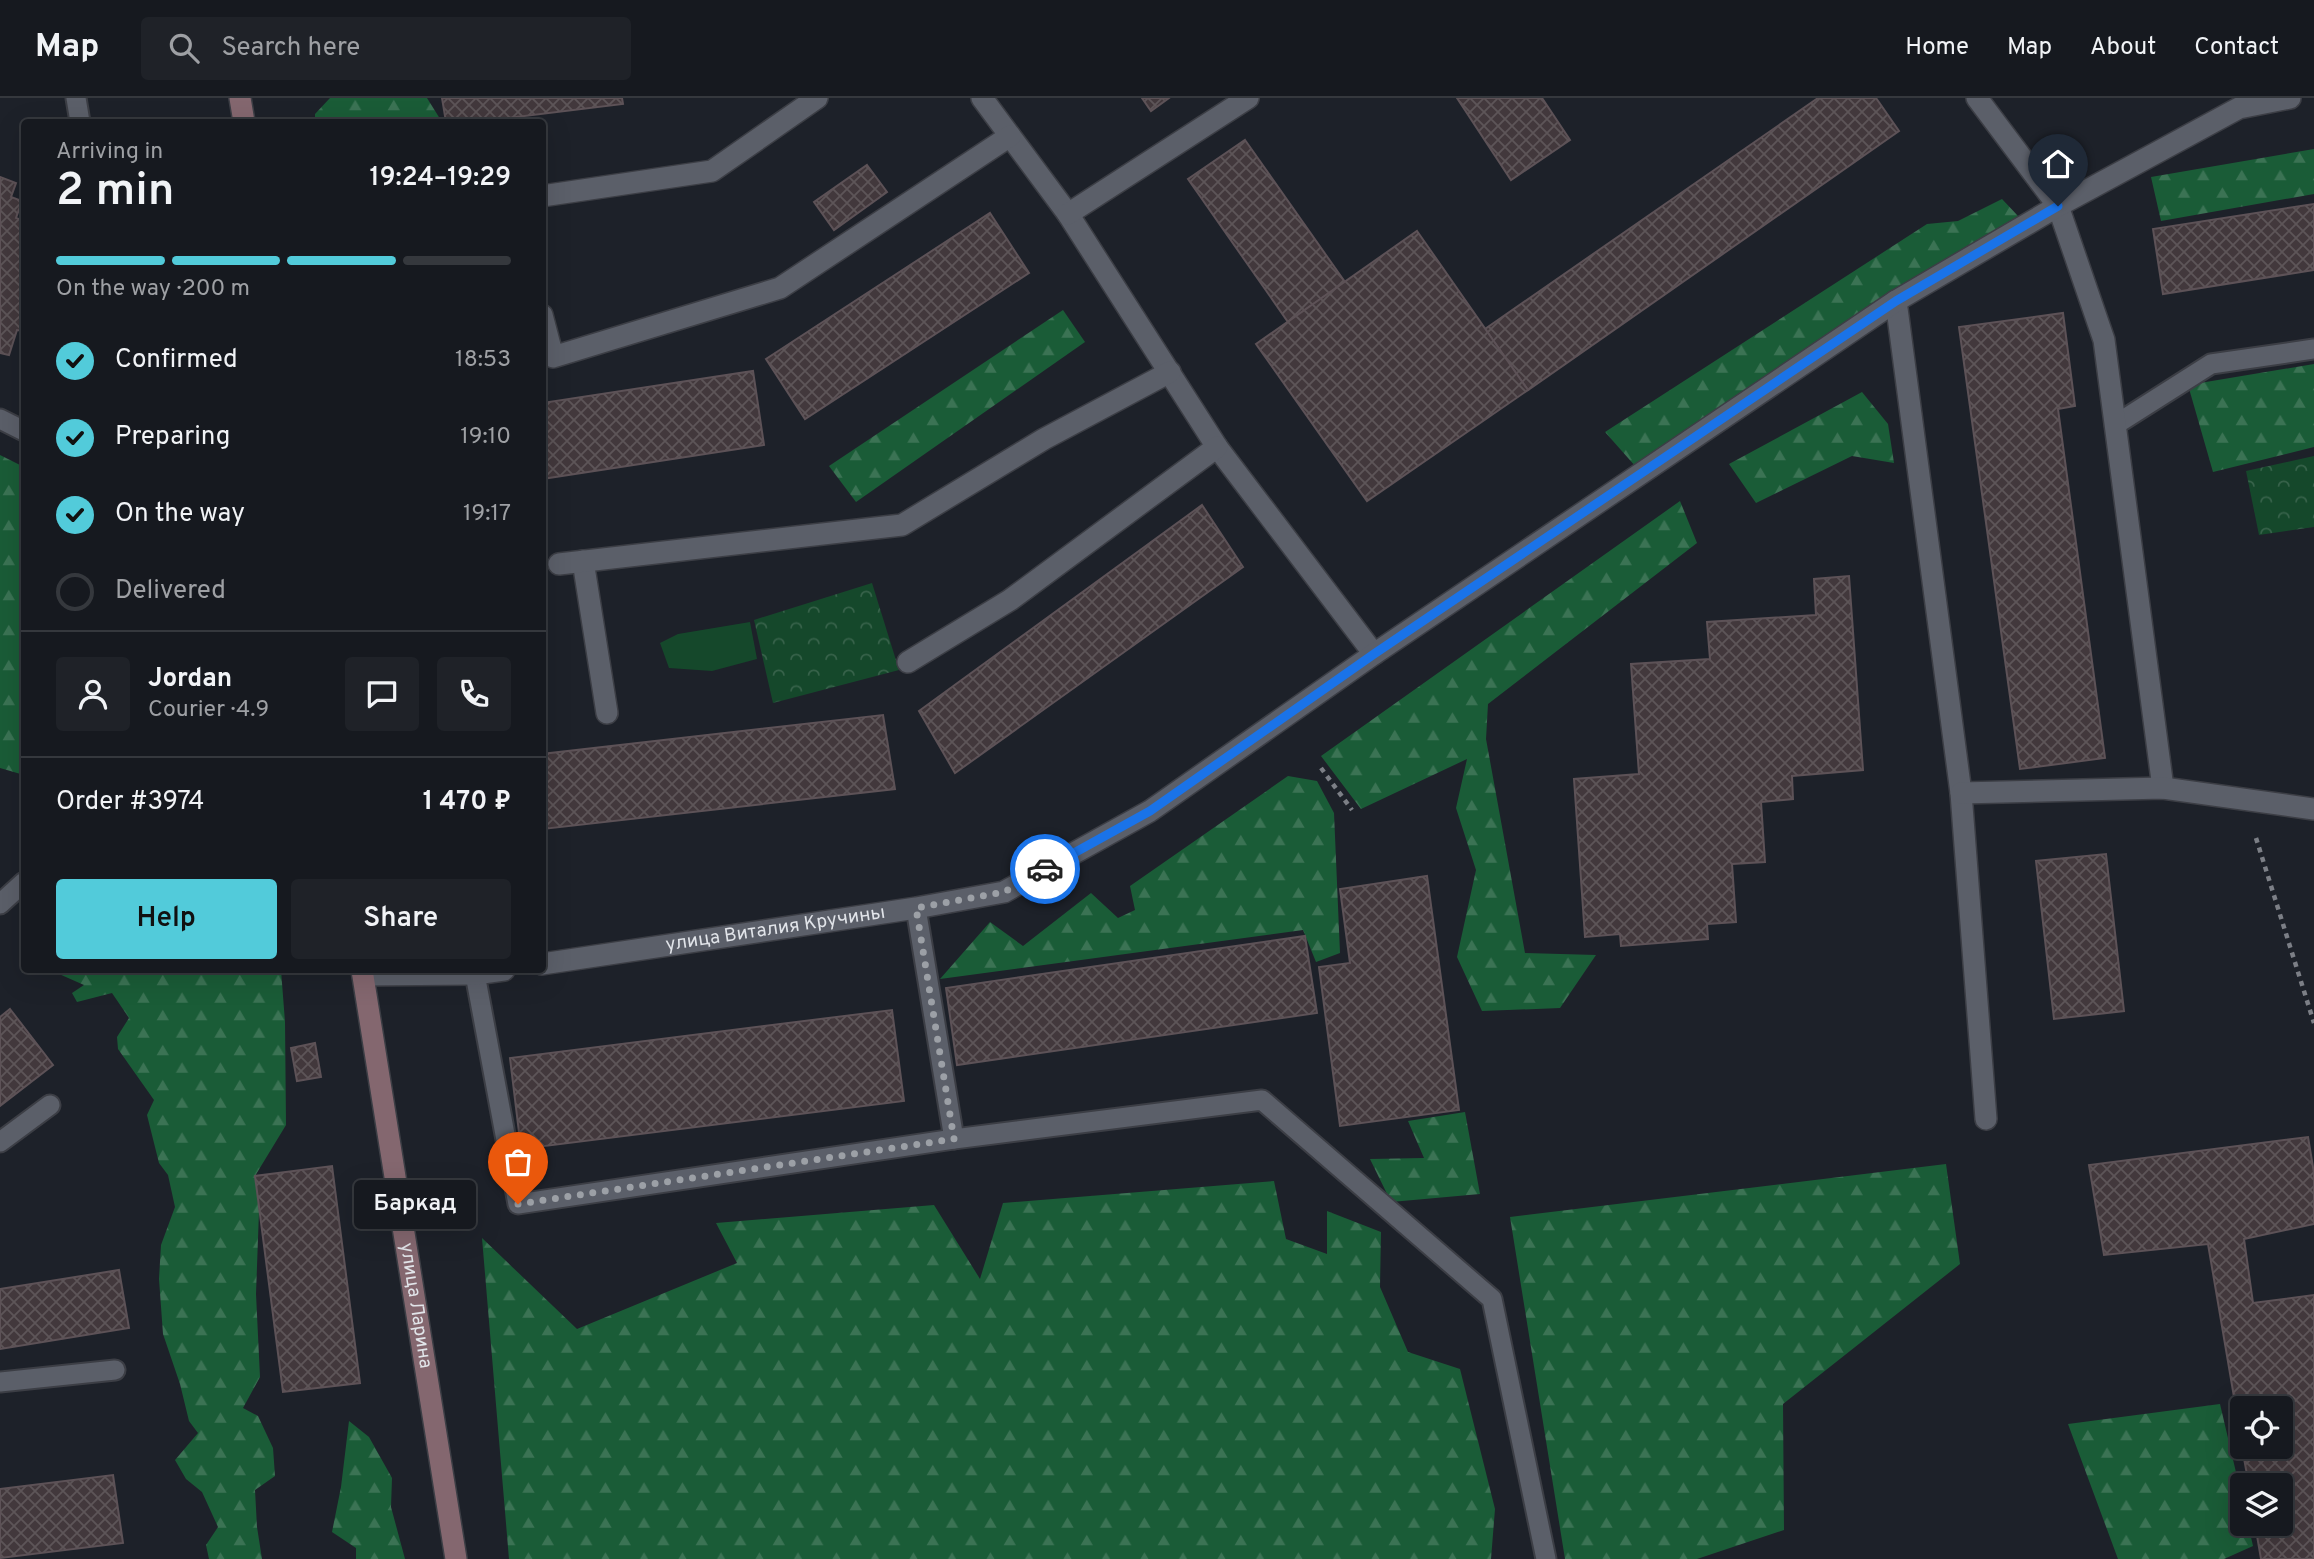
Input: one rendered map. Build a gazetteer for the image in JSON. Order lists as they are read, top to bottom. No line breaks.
{"streets":{"main road":["улица Ларина"],"street":["улица Виталия Кручины"]},"places":["Баркад"],"page":{"header":"Map","search":"Search here","nav":["Home","Map","About","Contact"],"heading":["2 min","Arriving in","19:24–19:29"],"panel":["Jordan","Courier · 4.9","Order #3974","1 470 ₽"],"bar":"On the way · 200 m","list":[["Confirmed","18:53"],["Preparing","19:10"],["On the way","19:17"],"Delivered"],"buttons":["Help","Share"],"bubble":"Баркад"}}
